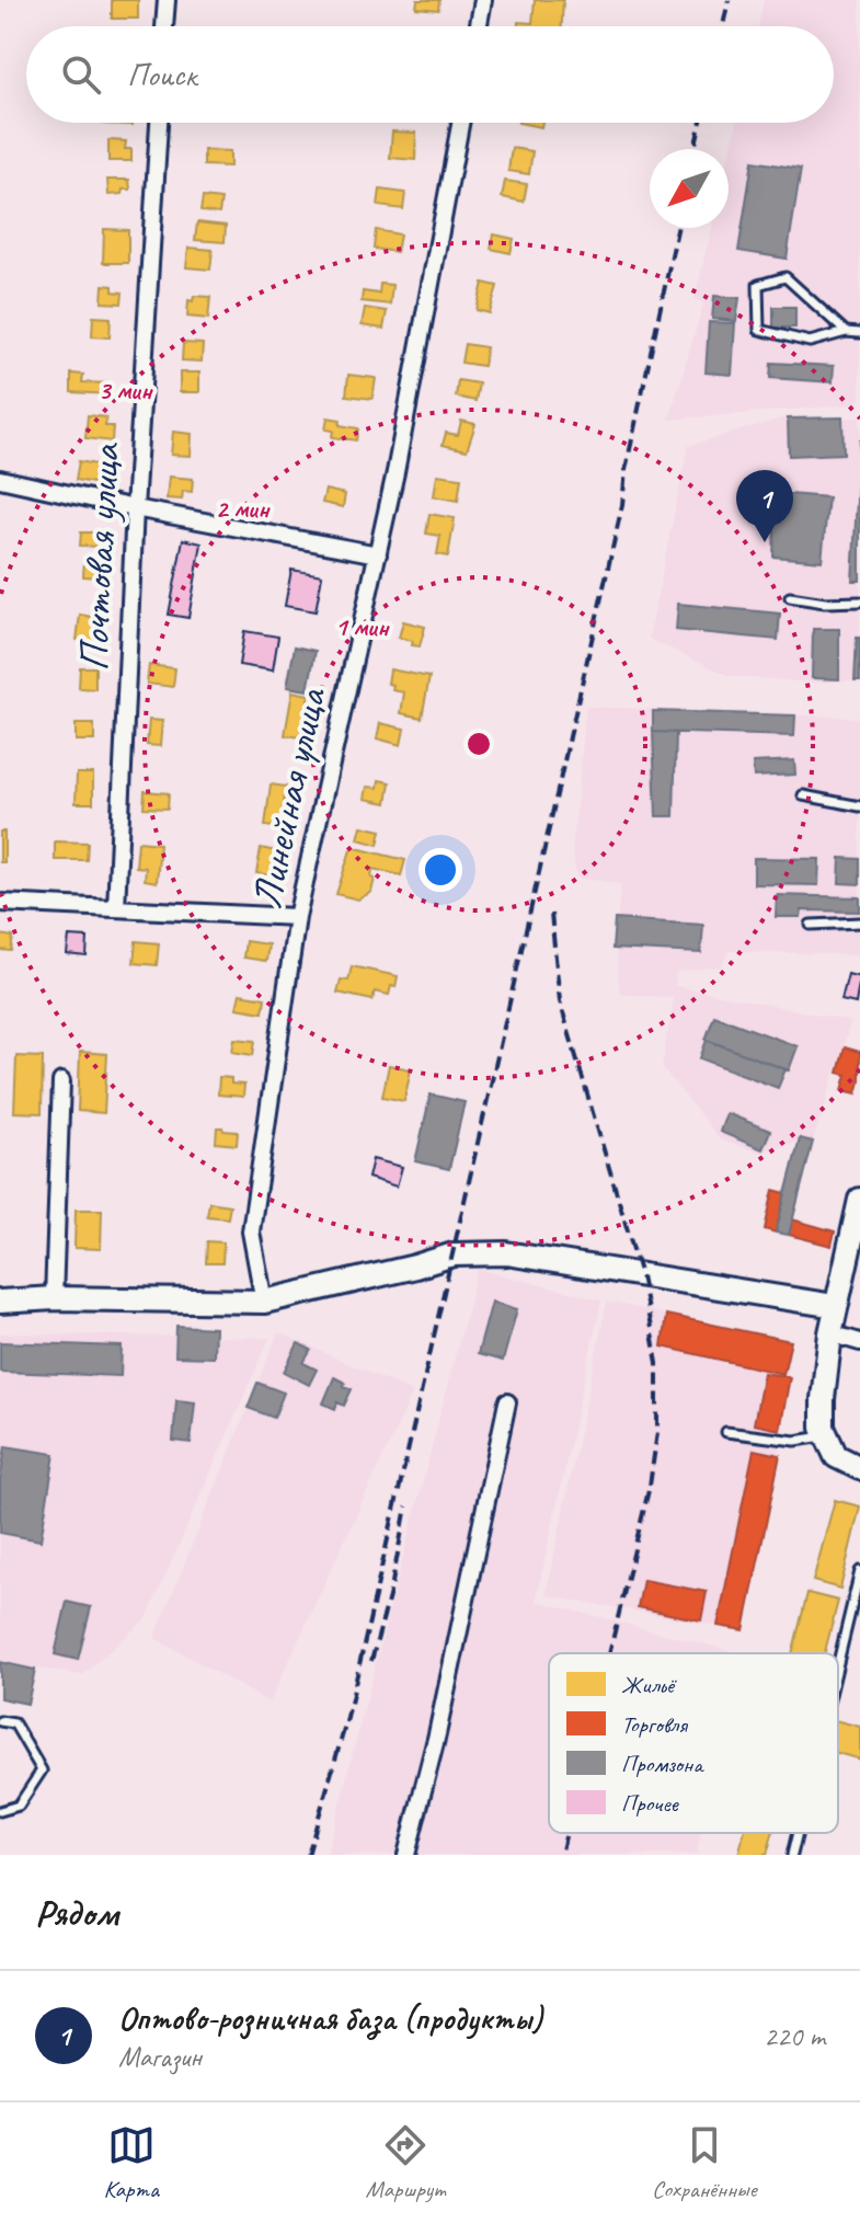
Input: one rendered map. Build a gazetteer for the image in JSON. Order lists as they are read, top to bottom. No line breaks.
{"streets":{"street":["Почтовая улица","Линейная улица"]},"legend":["Жильё","Торговля","Промзона","Прочее"],"north":"bottom left","page":{"search":"Поиск","pins":"1","heading":"Рядом","list":[{"mark":"1","name":"Оптово-розничная база (продукты)","note":"Магазин","value":"220 m"}],"nav":["Карта","Маршрут","Сохранённые"]},"rings":["3 мин","2 мин","1 мин"]}
